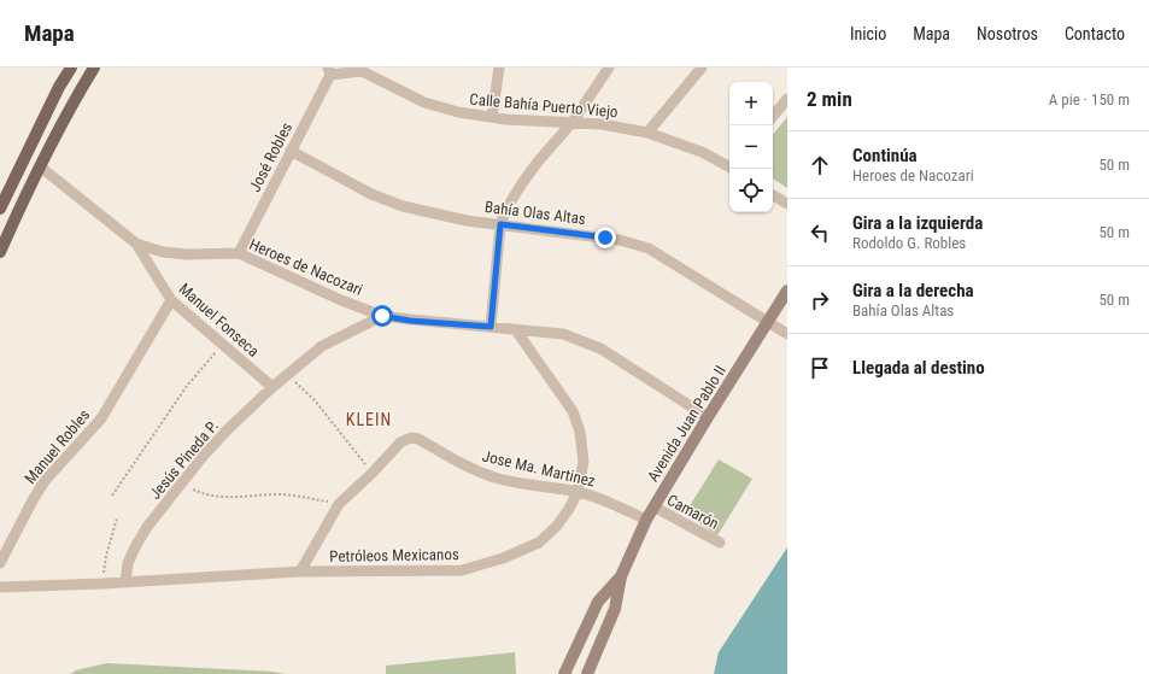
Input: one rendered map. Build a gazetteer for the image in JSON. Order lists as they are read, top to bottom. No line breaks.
{"streets":{"main road":["Avenida Juan Pablo II"],"street":["Calle Bahía Puerto Viejo","José Robles","Bahía Olas Altas","Heroes de Nacozari","Manuel Fonseca","Manuel Robles","Jesús Pineda P.","Jose Ma. Martinez","Camarón","Petróleos Mexicanos"]},"crossings":[["Calle Bahía Puerto Viejo","José Robles"],["José Robles","Bahía Olas Altas"],["José Robles","Heroes de Nacozari"],["Bahía Olas Altas","Avenida Juan Pablo II"],["Heroes de Nacozari","Manuel Fonseca"],["Heroes de Nacozari","Avenida Juan Pablo II"],["Heroes de Nacozari","Jesús Pineda P."],["Heroes de Nacozari","Petróleos Mexicanos"],["Manuel Fonseca","Manuel Robles"],["Manuel Fonseca","Jesús Pineda P."],["Avenida Juan Pablo II","Jose Ma. Martinez"],["Avenida Juan Pablo II","Camarón"],["Jesús Pineda P.","Petróleos Mexicanos"],["Jose Ma. Martinez","Petróleos Mexicanos"]],"districts":["KLEIN"],"page":{"header":"Mapa","nav":["Inicio","Mapa","Nosotros","Contacto"],"heading":["2 min","A pie · 150 m"],"map_buttons":["+","−"],"list":[["Continúa","Heroes de Nacozari","50 m"],["Gira a la izquierda","Rodoldo G. Robles","50 m"],["Gira a la derecha","Bahía Olas Altas","50 m"],"Llegada al destino"]}}
